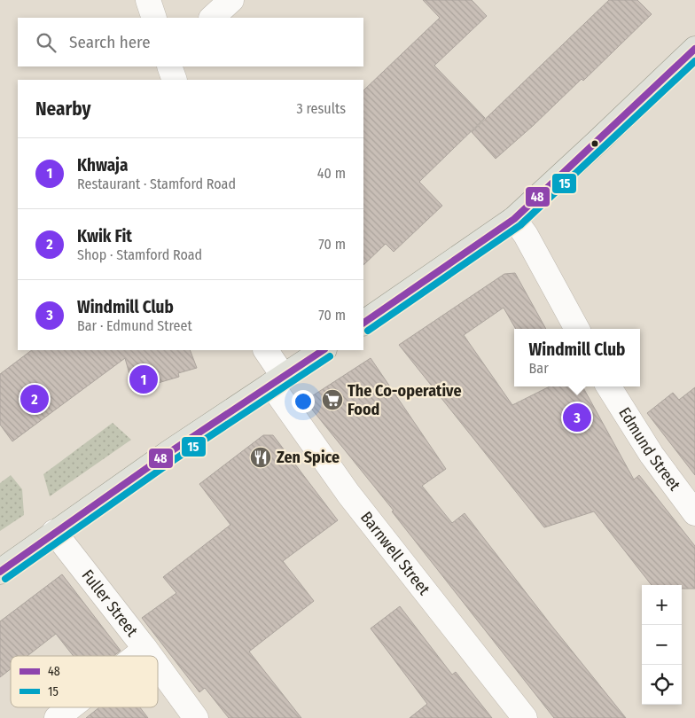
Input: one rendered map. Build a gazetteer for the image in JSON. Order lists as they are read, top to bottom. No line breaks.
{"streets":{"street":["Edmund Street","Barnwell Street","Fuller Street"]},"places":{"supermarket":["The Co-operative Food"],"restaurant":["Zen Spice"]},"lines":["transit line 48","transit line 15"],"legend":["48","15"],"page":{"search":"Search here","heading":["Nearby","3 results"],"list":[{"mark":"1","name":"Khwaja","note":"Restaurant · Stamford Road","value":"40 m"},{"mark":"2","name":"Kwik Fit","note":"Shop · Stamford Road","value":"70 m"},{"mark":"3","name":"Windmill Club","note":"Bar · Edmund Street","value":"70 m"}],"popup":["Windmill Club","Bar"],"pins":["1","2","3"],"map_buttons":["+","−"]}}
